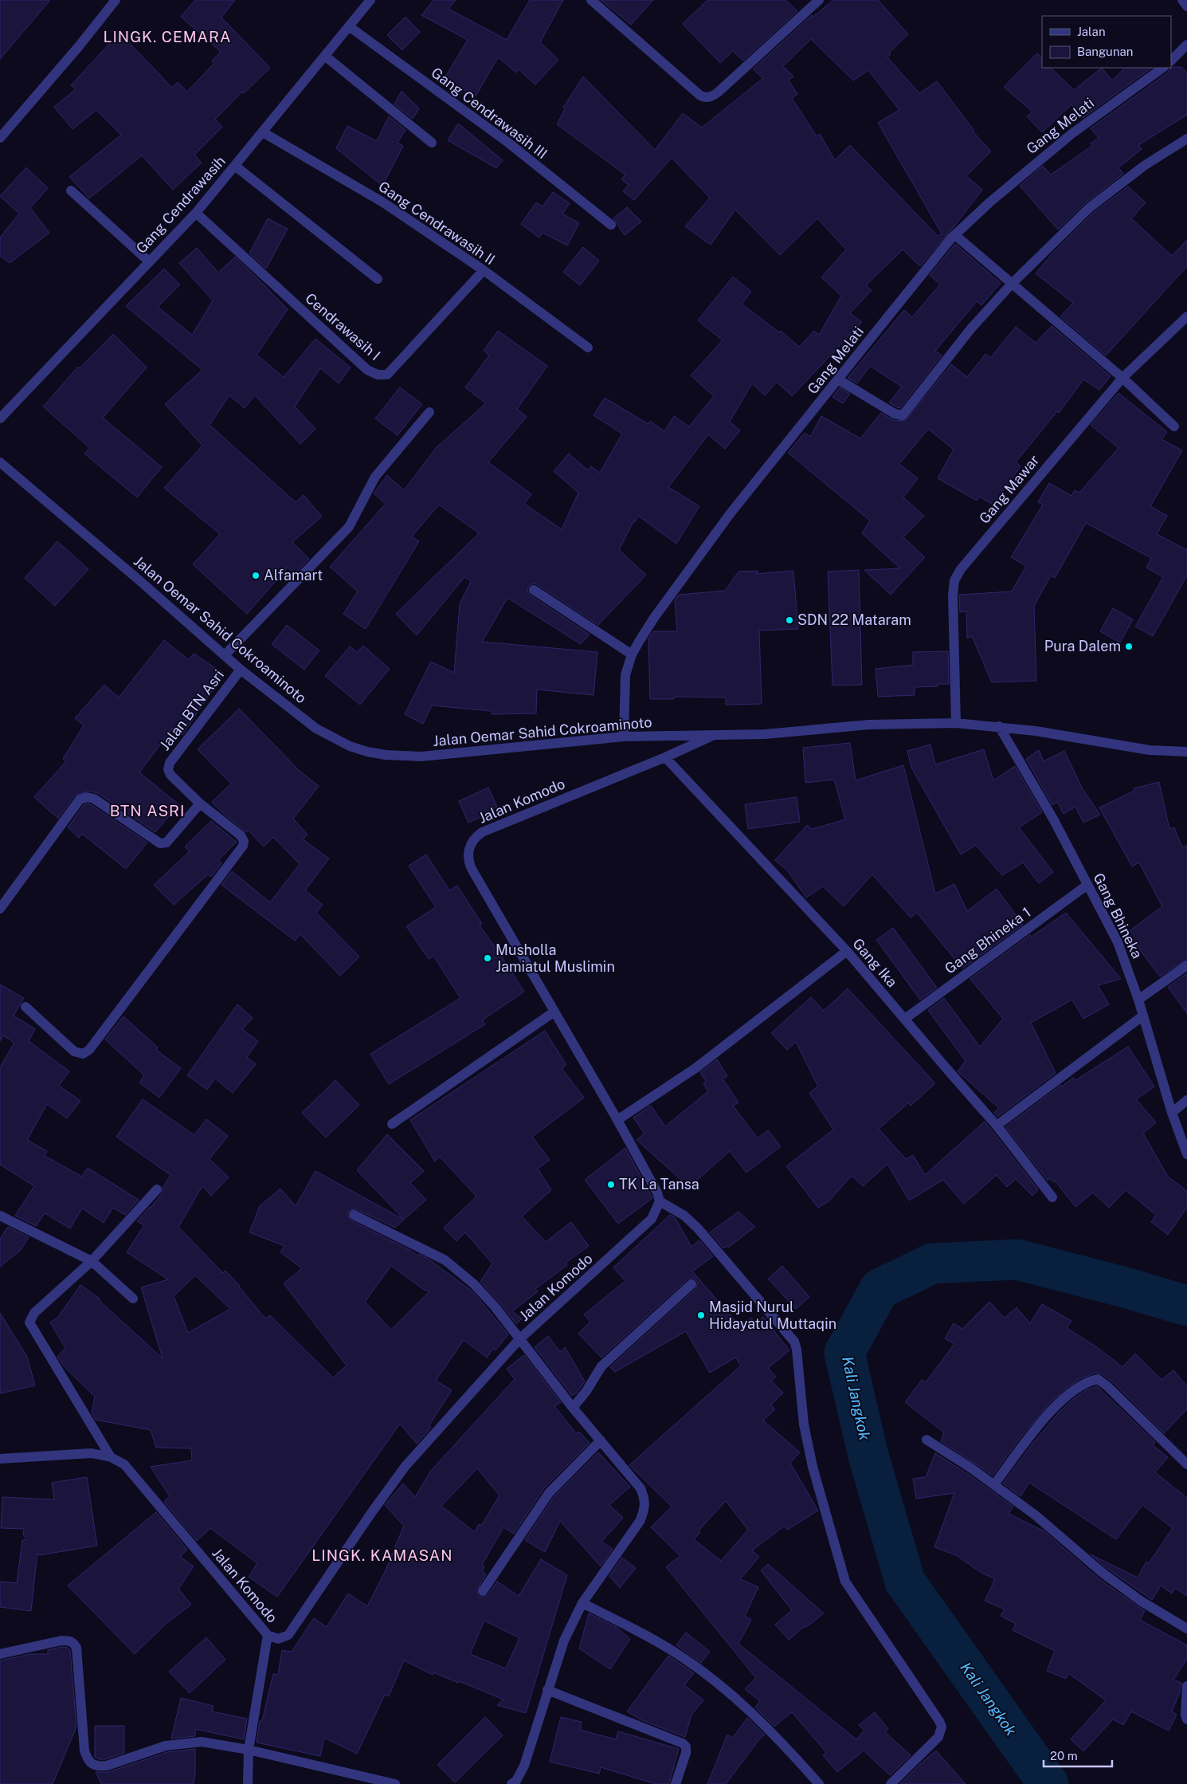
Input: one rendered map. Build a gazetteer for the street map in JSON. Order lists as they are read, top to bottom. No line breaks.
{"streets":{"street":["Gang Cendrawasih III","Gang Melati","Gang Cendrawasih","Gang Cendrawasih II","Cendrawasih I","Gang Mawar","Jalan Oemar Sahid Cokroaminoto","Jalan BTN Asri","Jalan Komodo","Gang Bhineka","Gang Bhineka 1","Gang Ika"]},"crossings":[["Gang Cendrawasih III","Gang Cendrawasih"],["Gang Melati","Jalan Oemar Sahid Cokroaminoto"],["Gang Cendrawasih","Gang Cendrawasih II"],["Gang Cendrawasih","Cendrawasih I"],["Gang Cendrawasih II","Cendrawasih I"],["Gang Mawar","Jalan Oemar Sahid Cokroaminoto"],["Jalan Oemar Sahid Cokroaminoto","Jalan BTN Asri"],["Jalan Oemar Sahid Cokroaminoto","Jalan Komodo"],["Jalan Oemar Sahid Cokroaminoto","Gang Bhineka"],["Jalan Komodo","Gang Ika"],["Gang Bhineka","Gang Bhineka 1"],["Gang Bhineka 1","Gang Ika"]],"districts":["LINGK. CEMARA","BTN ASRI","LINGK. KAMASAN"],"water":["Kali Jangkok"],"places":["Alfamart","SDN 22 Mataram","Pura Dalem","Musholla Jamiatul Muslimin","TK La Tansa","Masjid Nurul Hidayatul Muttaqin"],"legend":["Jalan","Bangunan"],"scale_bar":"20 m"}
